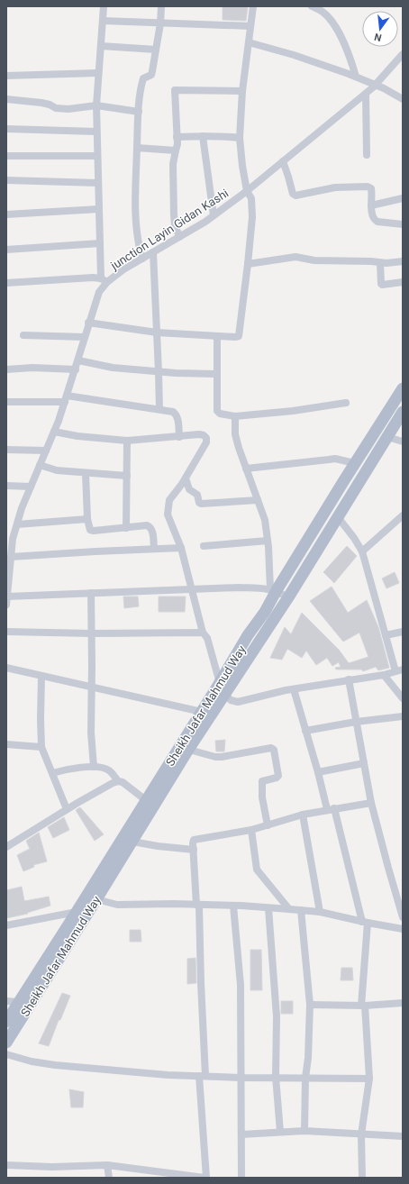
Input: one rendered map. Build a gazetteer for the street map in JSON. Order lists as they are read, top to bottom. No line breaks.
{"streets":{"main road":["Sheikh Jafar Mahmud Way"],"street":["junction Layin Gidan Kashi"]},"north":"bottom"}
